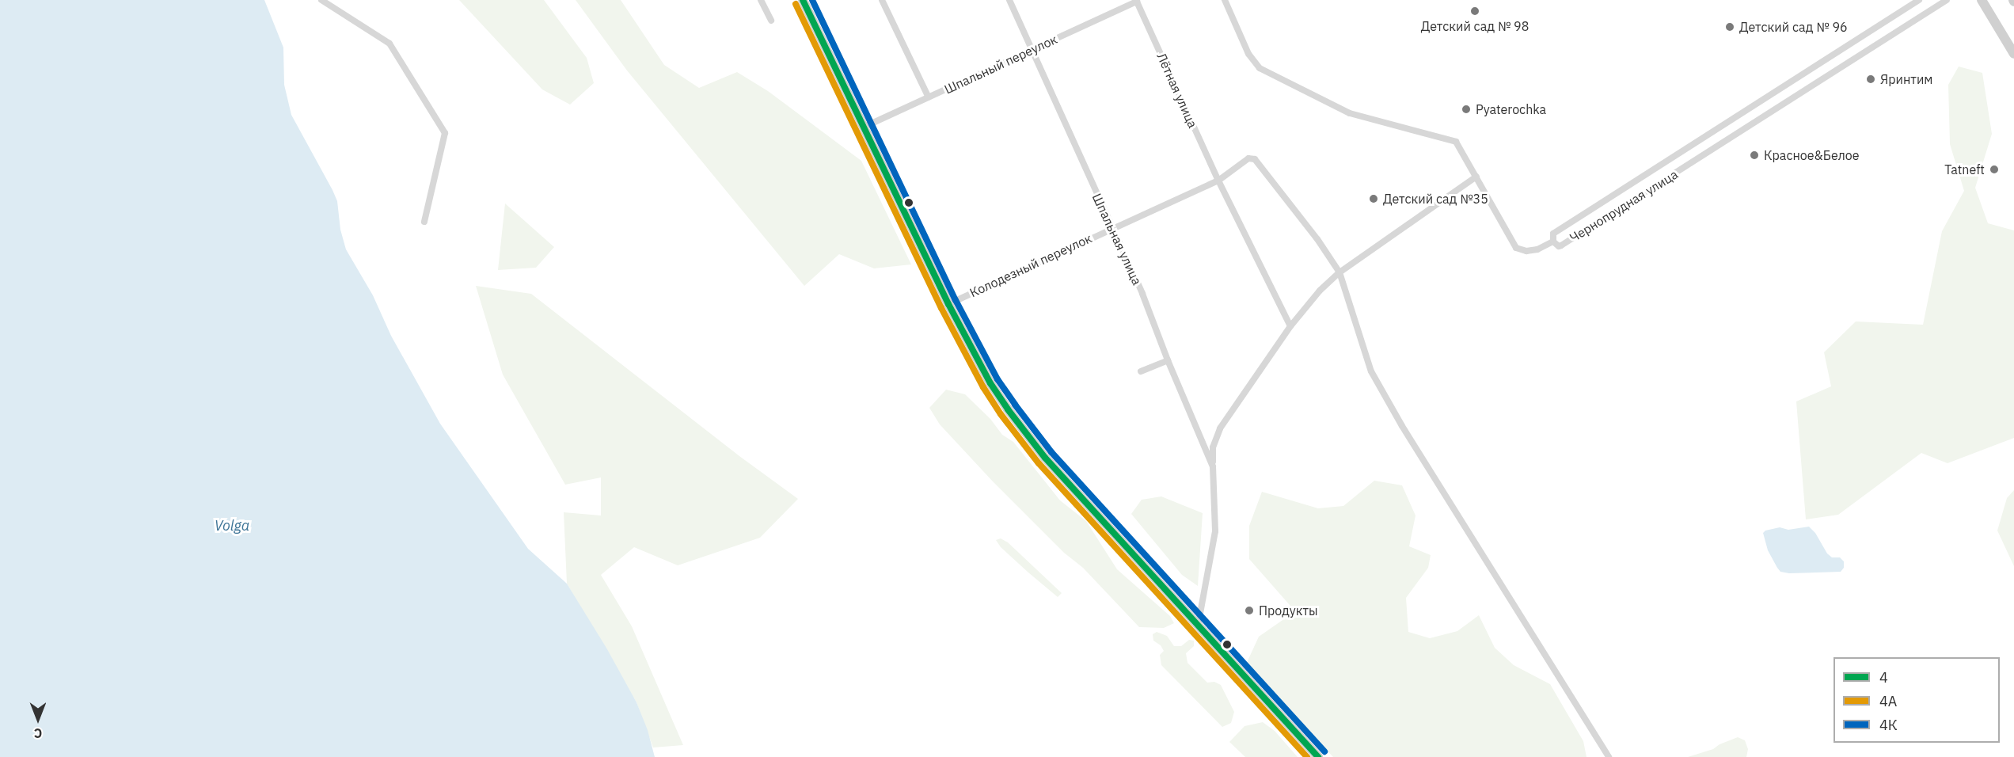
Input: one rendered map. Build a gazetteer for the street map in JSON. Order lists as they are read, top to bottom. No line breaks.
{"streets":{"street":["Шпальный переулок","Лётная улица","Чернопрудная улица","Шпальная улица","Колодезный переулок"]},"crossings":[["Шпальный переулок","Лётная улица"],["Шпальный переулок","Шпальная улица"],["Лётная улица","Колодезный переулок"],["Шпальная улица","Колодезный переулок"]],"water":["Volga"],"places":["Детский сад № 98","Детский сад № 96","Яринтим","Pyaterochka","Красное&Белое","Tatneft","Детский сад №35","Продукты"],"lines":["transit line 4","transit line 4К","transit line 4А"],"legend":["4","4А","4К"],"north":"bottom"}
